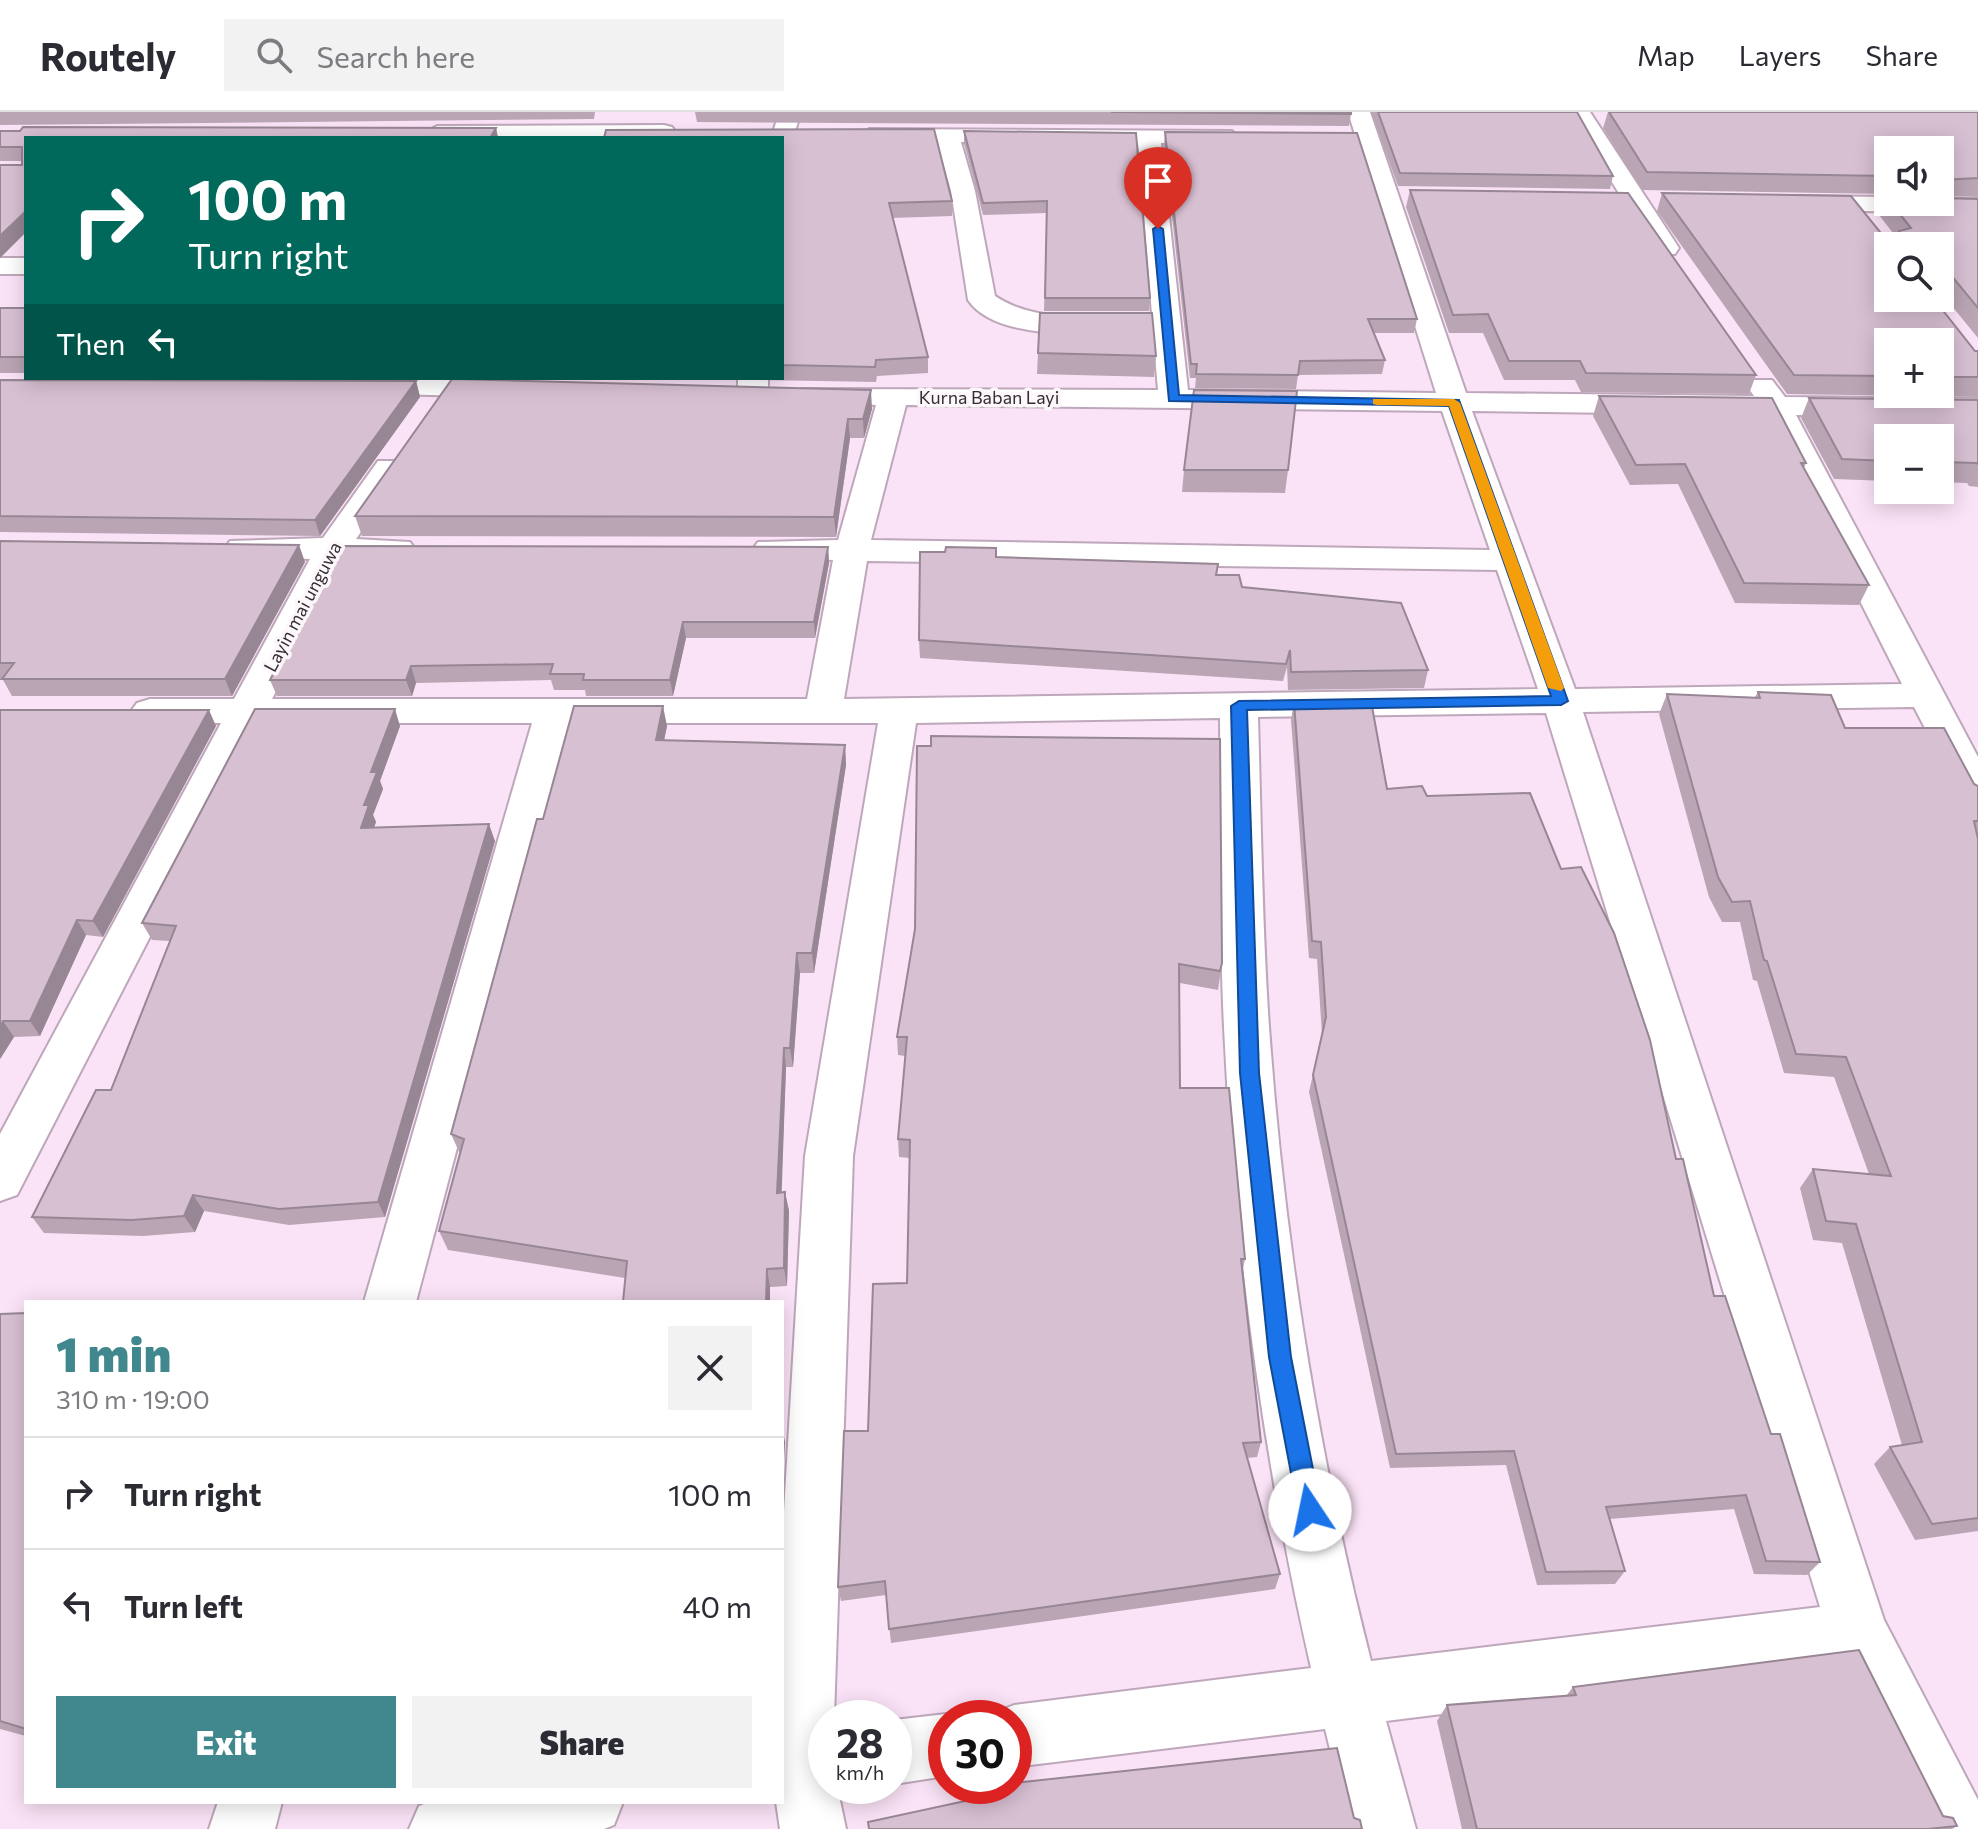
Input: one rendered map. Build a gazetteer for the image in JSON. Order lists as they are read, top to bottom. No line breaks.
{"streets":{"street":["Kurna Baban Layi","Layin mai unguwa"]},"page":{"header":"Routely","search":"Search here","nav":["Map","Layers","Share"],"map_buttons":["+","−"],"turn":["100 m","Turn right"],"then":"Then","heading":["1 min","310 m · 19:00"],"list":[{"name":"Turn right","value":"100 m"},{"name":"Turn left","value":"40 m"}],"buttons":["Exit","Share"],"speed":"28 km/h","limit":"30"}}
